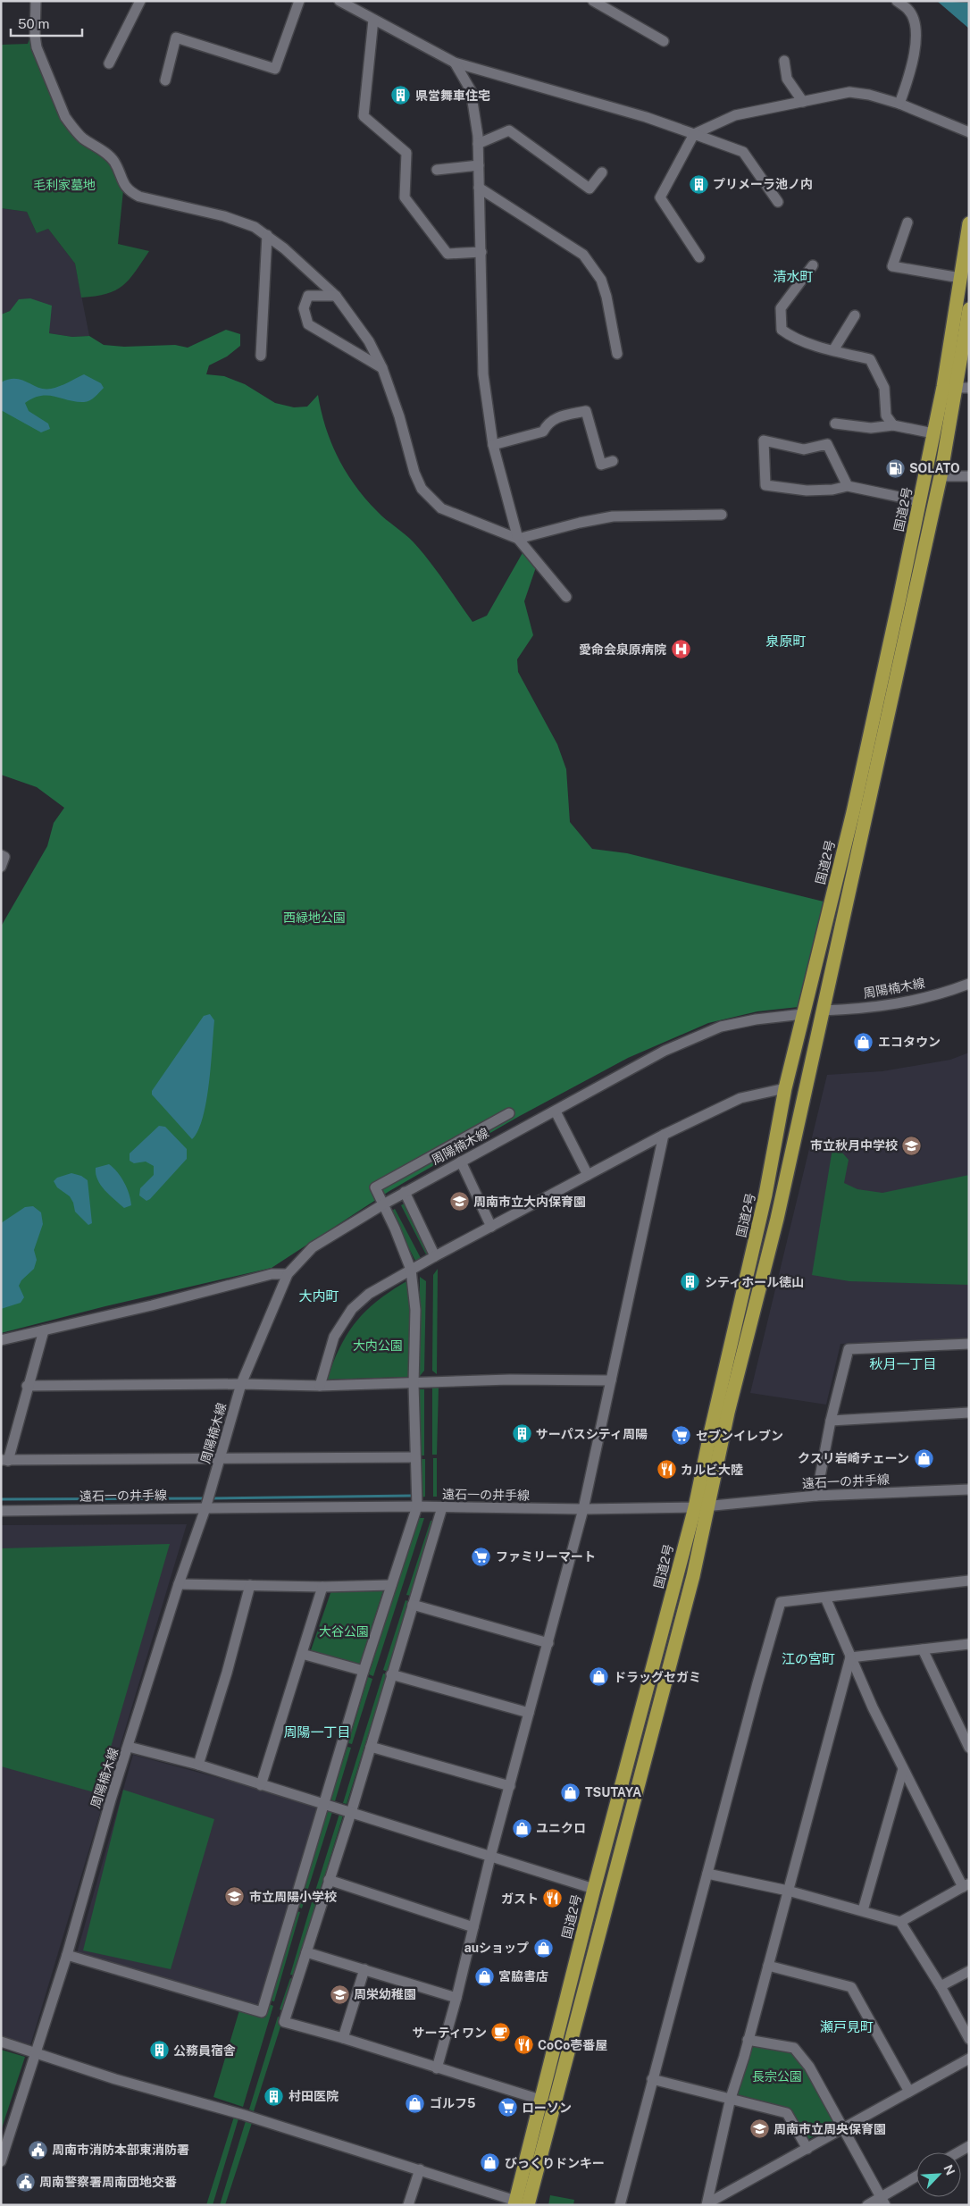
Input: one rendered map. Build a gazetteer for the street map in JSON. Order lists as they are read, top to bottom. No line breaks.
{"streets":{"highway":["国道2号"],"street":["周陽楠木線","遠石一の井手線"]},"crossings":[["国道2号","周陽楠木線"],["国道2号","遠石一の井手線"],["周陽楠木線","遠石一の井手線"]],"districts":["清水町","泉原町","大内町","秋月一丁目","江の宮町","周陽一丁目","瀬戸見町"],"parks":["毛利家墓地","西緑地公園","大内公園","大谷公園","長宗公園"],"places":{"building":["県営舞車住宅","プリメーラ池ノ内","シティホール徳山","サーパスシティ周陽","公務員宿舎","村田医院"],"fuel station":["SOLATO"],"hospital":["愛命会泉原病院"],"shop":["エコタウン","クスリ岩崎チェーン","ドラッグセガミ","TSUTAYA","ユニクロ","auショップ","宮脇書店","ゴルフ5","びっくりドンキー"],"school or university":["市立秋月中学校","周南市立大内保育園","市立周陽小学校","周栄幼稚園","周南市立周央保育園"],"supermarket":["セブンイレブン","ファミリーマート","ローソン"],"restaurant":["カルビ大陸","ガスト","CoCo壱番屋"],"cafe":["サーティワン"],"public building":["周南市消防本部東消防署","周南警察署周南団地交番"]},"scale_bar":"50 m","north":"top right"}
